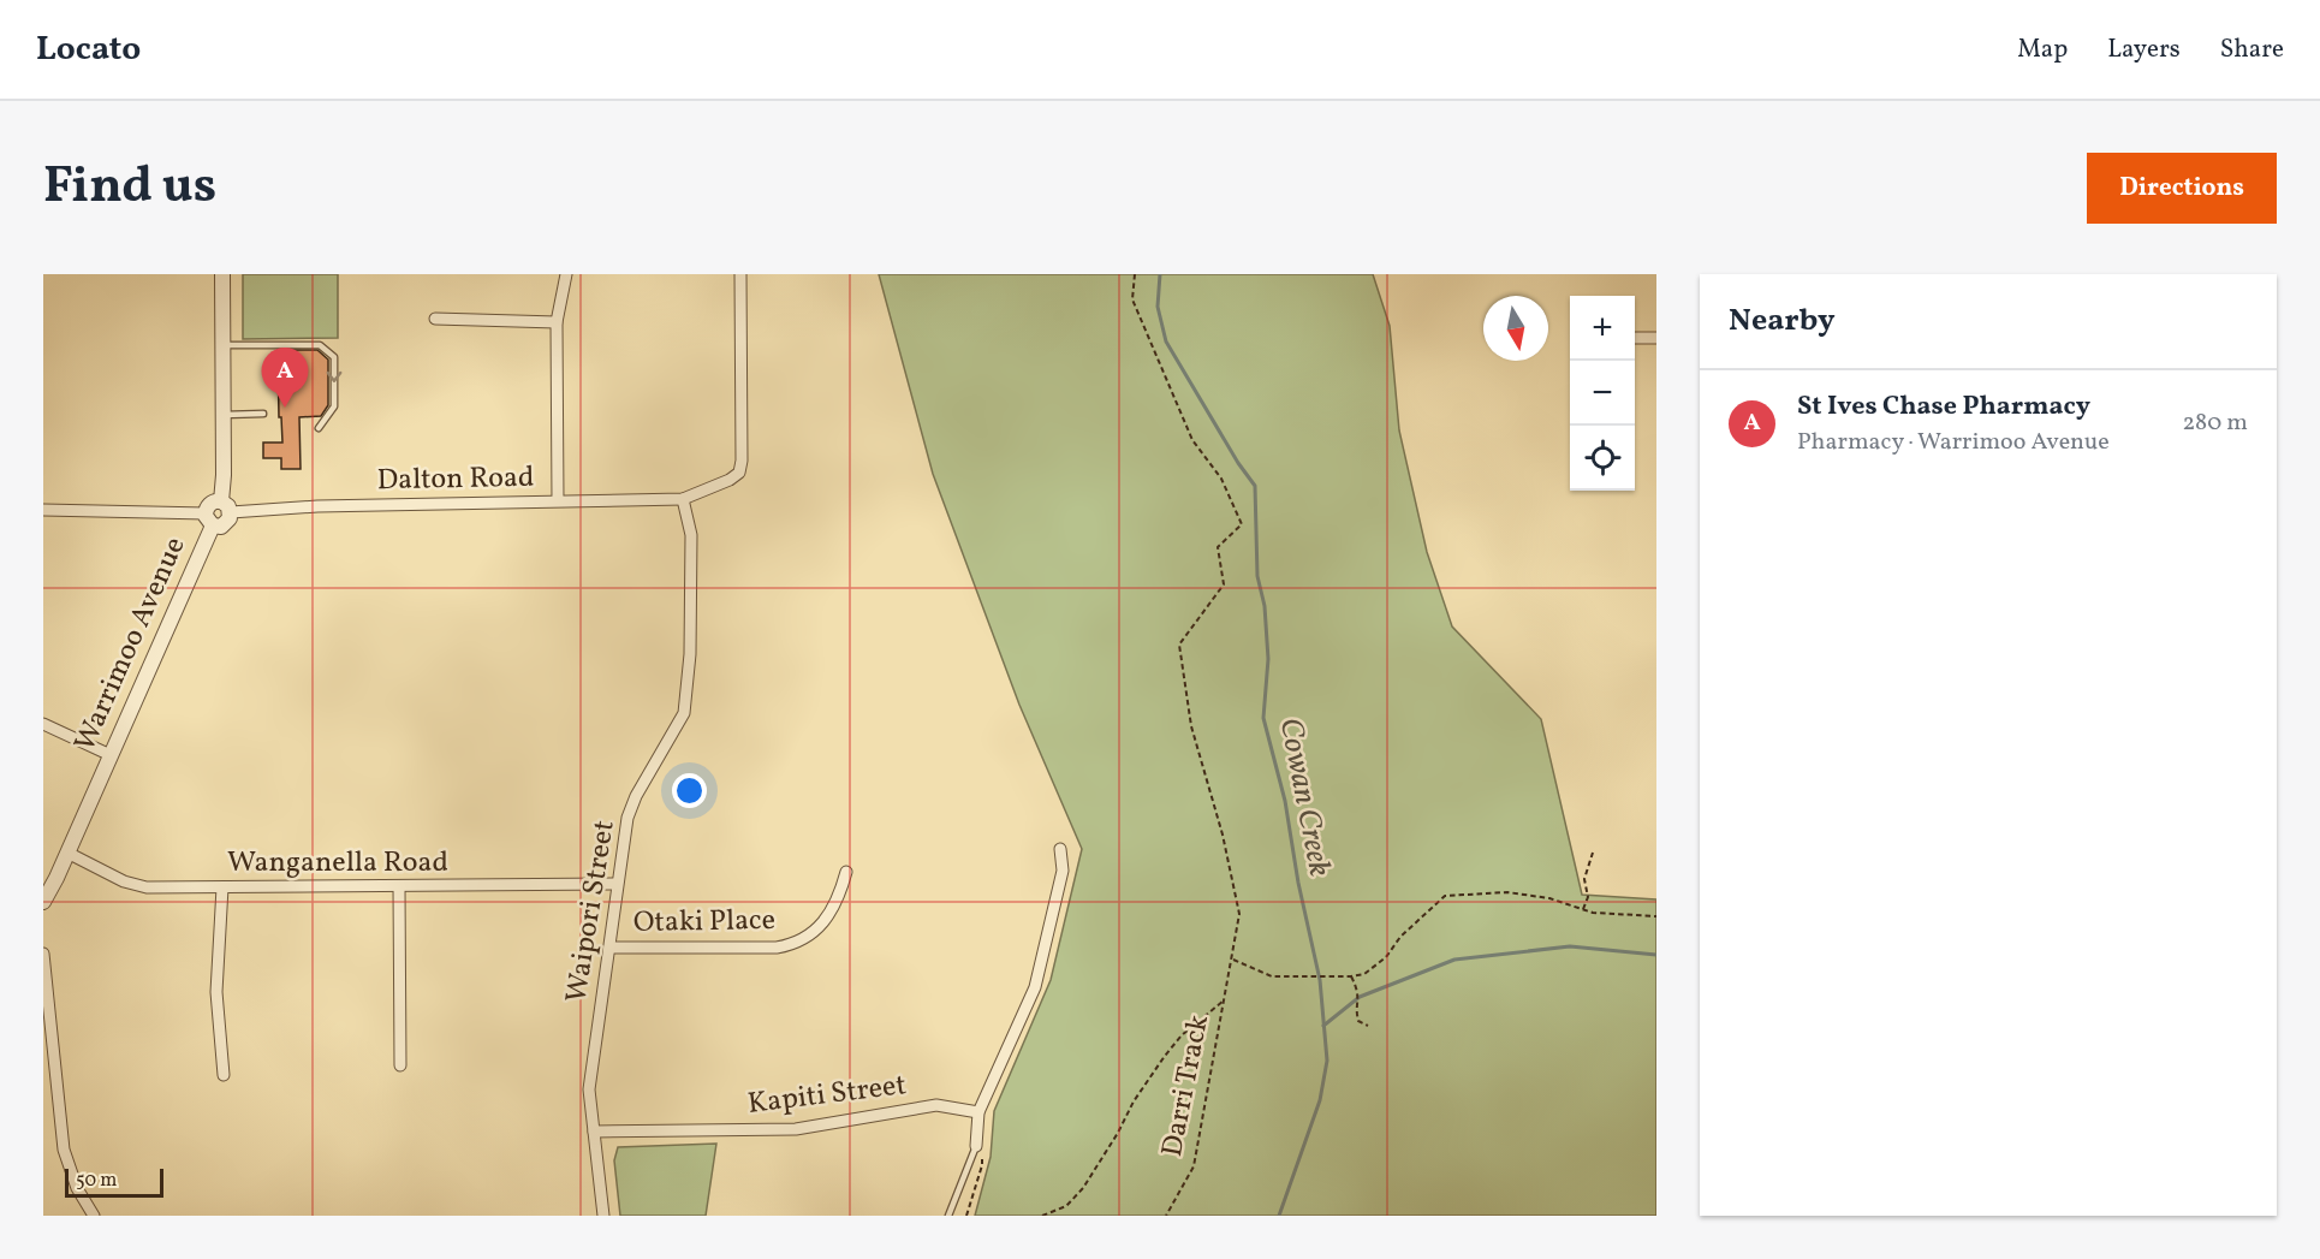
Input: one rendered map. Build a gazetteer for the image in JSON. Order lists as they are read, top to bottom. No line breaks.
{"streets":{"street":["Dalton Road","Warrimoo Avenue","Wanganella Road","Waipori Street","Otaki Place","Kapiti Street"],"path":["Darri Track"]},"crossings":[["Dalton Road","Waipori Street"],["Warrimoo Avenue","Wanganella Road"],["Wanganella Road","Waipori Street"],["Waipori Street","Otaki Place"],["Waipori Street","Kapiti Street"]],"water":["Cowan Creek"],"scale_bar":"50 m","north":"bottom","page":{"header":"Locato","nav":["Map","Layers","Share"],"title":"Find us","buttons":"Directions","heading":"Nearby","map_buttons":["+","−"],"pins":"A","list":[{"mark":"A","name":"St Ives Chase Pharmacy","note":"Pharmacy · Warrimoo Avenue","value":"280 m"}],"scale":"50 m"}}
